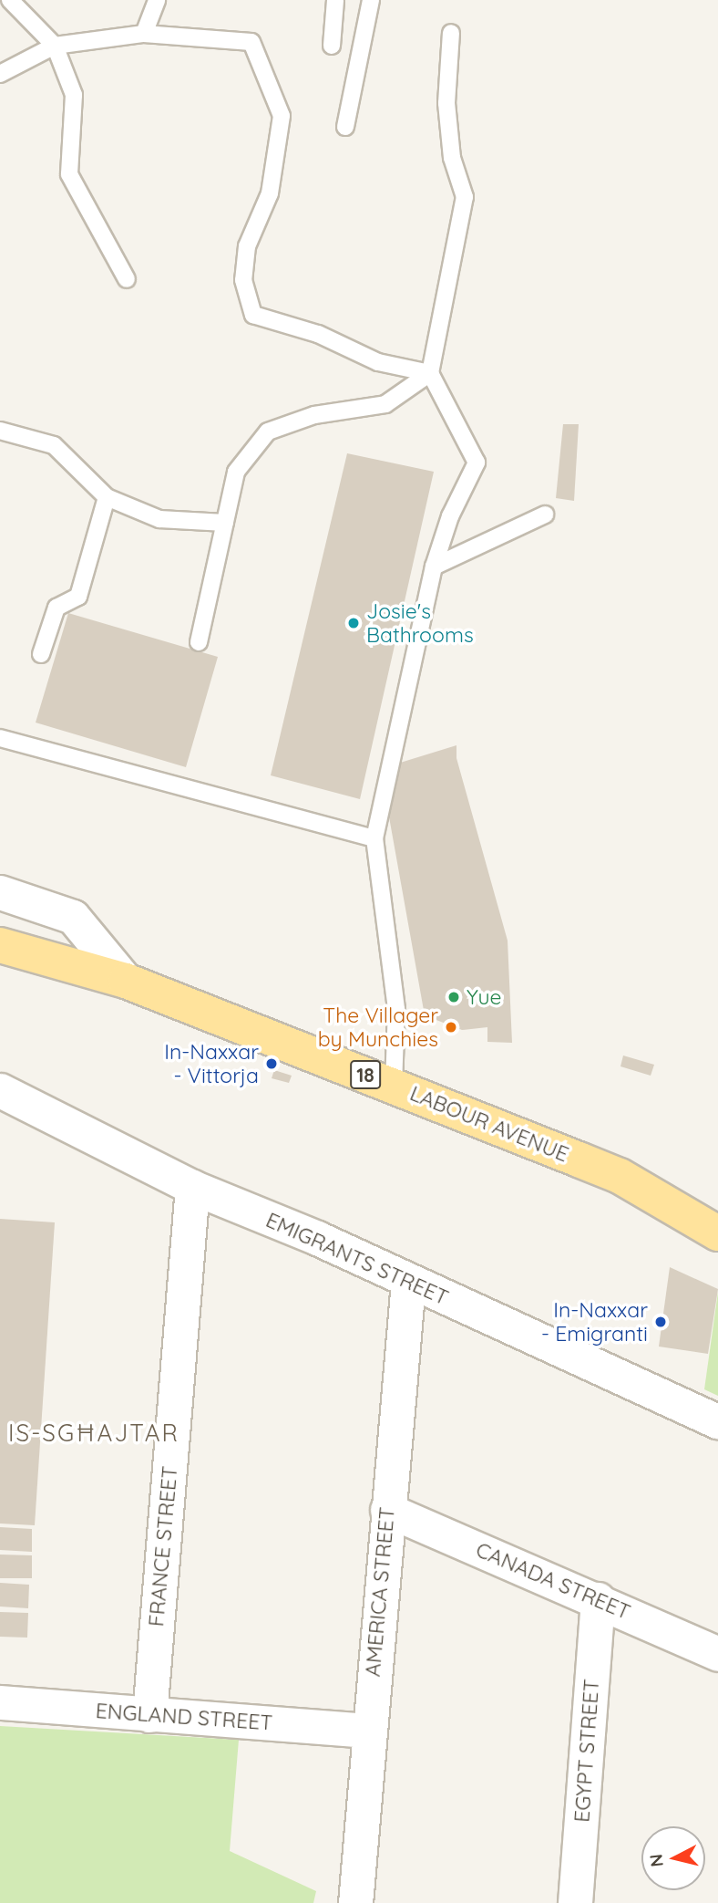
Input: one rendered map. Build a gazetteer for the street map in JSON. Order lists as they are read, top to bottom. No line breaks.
{"streets":{"main road":["18","LABOUR AVENUE"],"street":["EMIGRANTS STREET","FRANCE STREET","CANADA STREET","AMERICA STREET","ENGLAND STREET","EGYPT STREET"]},"crossings":[["EMIGRANTS STREET","FRANCE STREET"],["EMIGRANTS STREET","AMERICA STREET"],["FRANCE STREET","ENGLAND STREET"],["CANADA STREET","AMERICA STREET"],["CANADA STREET","EGYPT STREET"],["AMERICA STREET","ENGLAND STREET"]],"districts":["IS-SGĦAJTAR"],"places":["Josie's Bathrooms","Yue","The Villager by Munchies","In-Naxxar - Vittorja","In-Naxxar - Emigranti"],"north":"left"}
